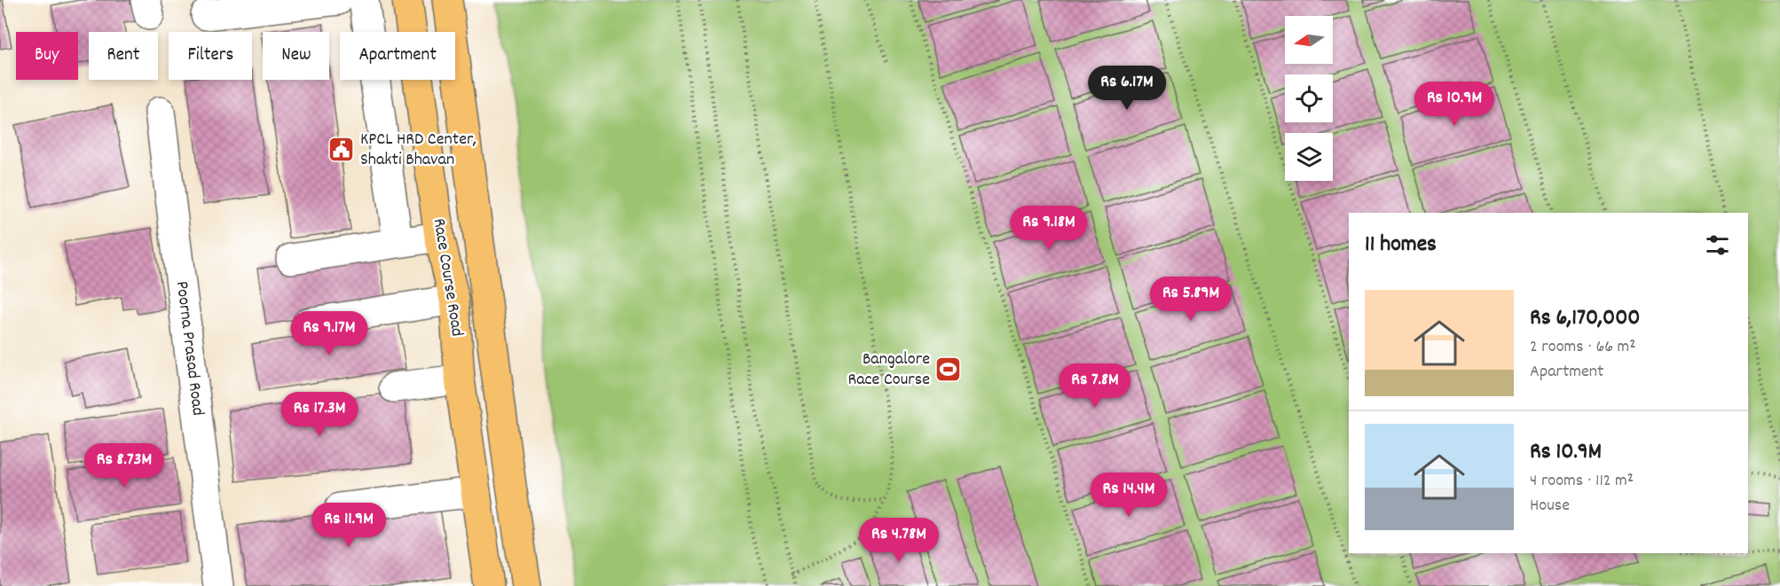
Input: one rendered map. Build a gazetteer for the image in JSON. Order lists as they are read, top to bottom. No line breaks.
{"streets":{"main road":["Race Course Road"],"street":["Poorna Prasad Road"]},"places":{"public building":["KPCL HRD Center, Shakti Bhavan"],"sports":["Bangalore Race Course"]},"north":"left","page":{"chip":["Buy","Rent","Filters","New","Apartment"],"price":["Rs 6.17M","Rs 10.9M","Rs 9.18M","Rs 5.89M","Rs 9.17M","Rs 7.8M","Rs 17.3M","Rs 8.73M","Rs 14.4M","Rs 11.9M","Rs 4.78M"],"heading":"11 homes","list":[{"name":"Rs 6,170,000","note":"2 rooms · 66 m² · Apartment"},{"name":"Rs 10.9M","note":"4 rooms · 112 m² · House"}]}}
